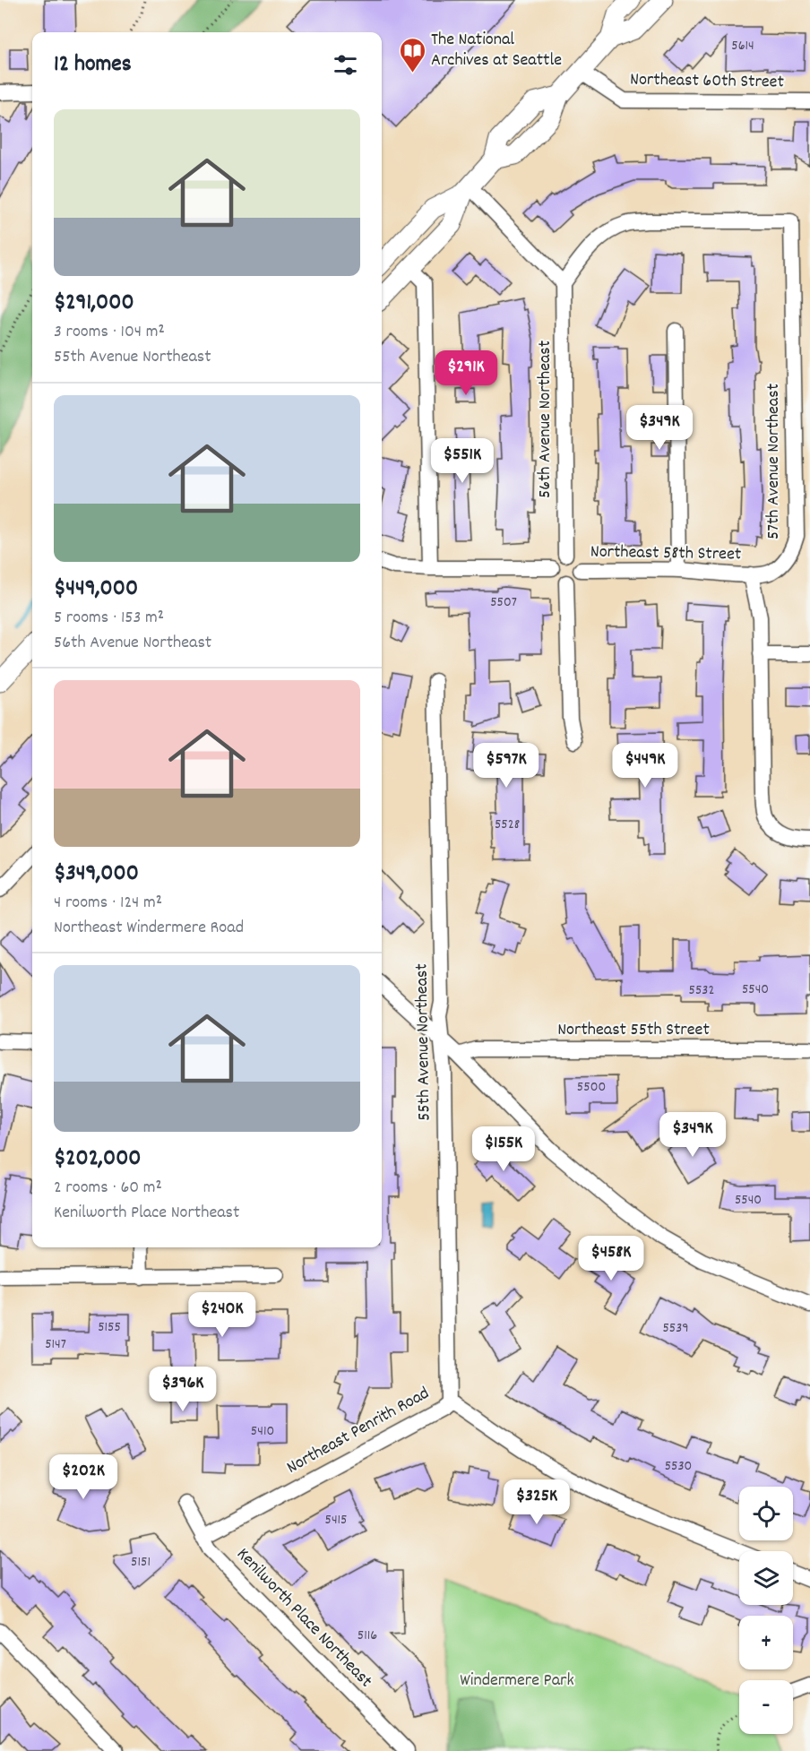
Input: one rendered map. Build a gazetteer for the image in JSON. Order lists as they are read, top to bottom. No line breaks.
{"streets":{"street":["Northeast 60th Street","56th Avenue Northeast","57th Avenue Northeast","Northeast 58th Street","Northeast 55th Street","55th Avenue Northeast","Northeast Penrith Road","Kenilworth Place Northeast"]},"crossings":[["56th Avenue Northeast","57th Avenue Northeast"],["56th Avenue Northeast","Northeast 58th Street"],["57th Avenue Northeast","Northeast 58th Street"],["55th Avenue Northeast","Northeast Penrith Road"],["Northeast Penrith Road","Kenilworth Place Northeast"]],"parks":["Windermere Park"],"places":{"library":["The National Archives at Seattle"]},"house_numbers":["5614","5507","5528","5540","5532","5500","5540","5155","5539","5147","5410","5530","5415","5151","5116"],"page":{"heading":"12 homes","list":[{"name":"$291,000","note":"3 rooms · 104 m² · 55th Avenue Northeast"},{"name":"$449,000","note":"5 rooms · 153 m² · 56th Avenue Northeast"},{"name":"$349,000","note":"4 rooms · 124 m² · Northeast Windermere Road"},{"name":"$202,000","note":"2 rooms · 60 m² · Kenilworth Place Northeast"}],"price":["$291K","$349K","$551K","$597K","$449K","$349K","$155K","$458K","$240K","$396K","$202K","$325K"],"map_buttons":["+","−"]}}
